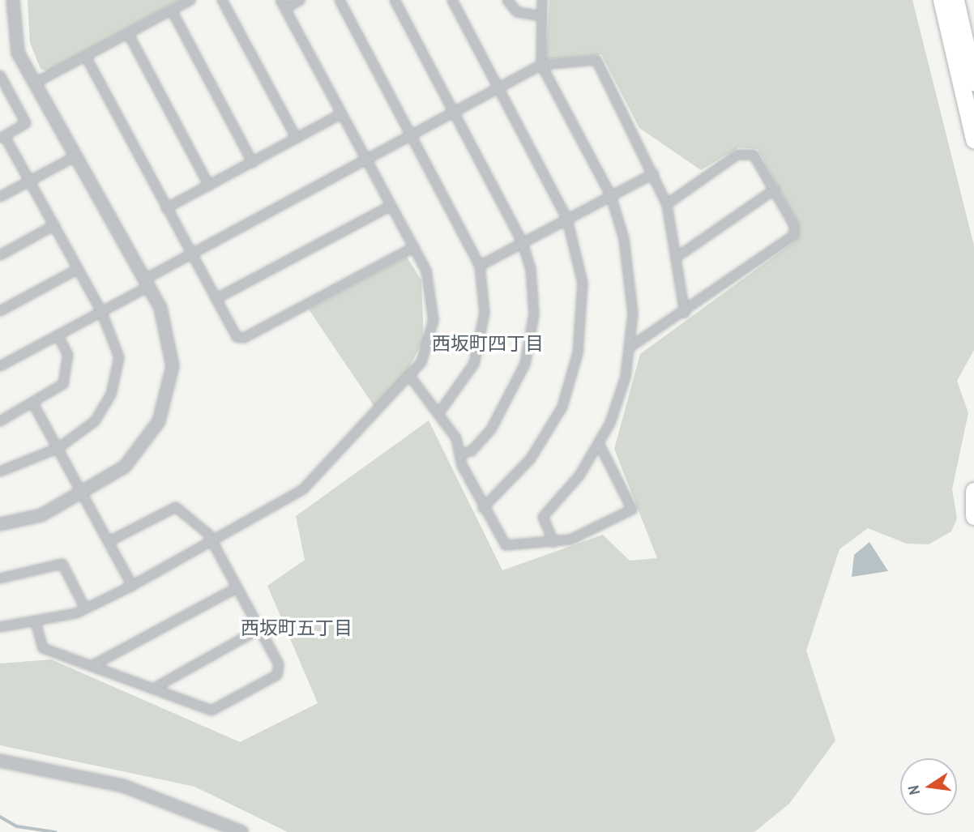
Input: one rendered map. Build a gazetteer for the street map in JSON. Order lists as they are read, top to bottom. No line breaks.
{"districts":["西坂町四丁目","西坂町五丁目"],"north":"left"}
